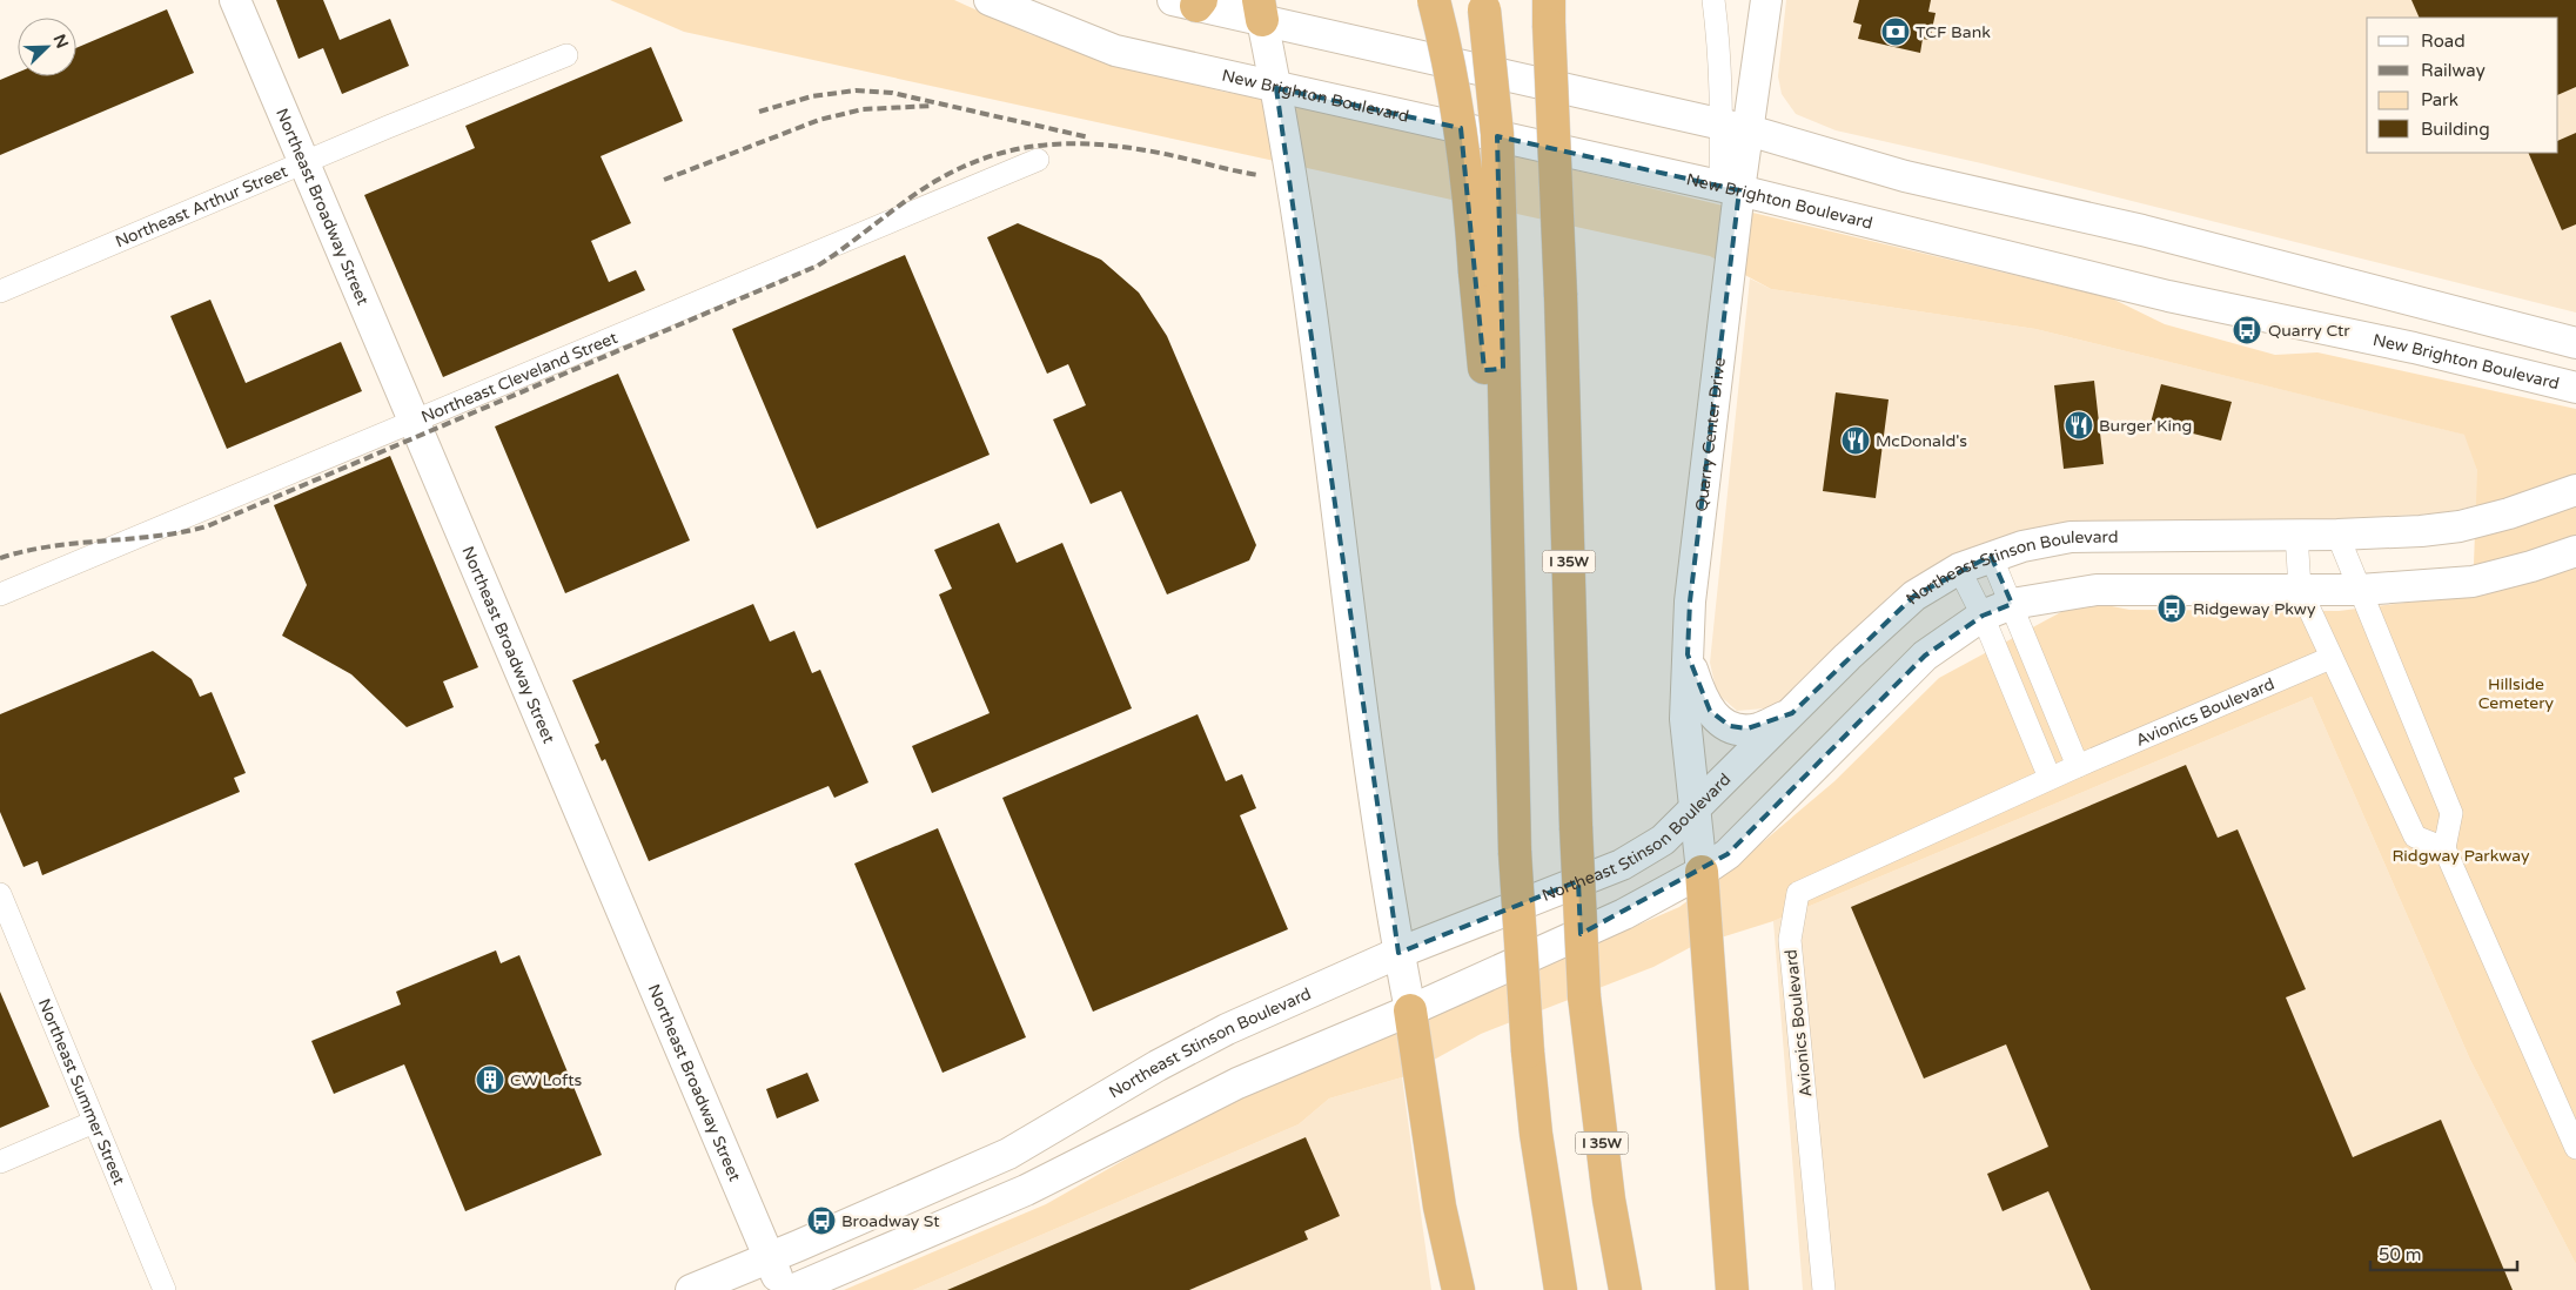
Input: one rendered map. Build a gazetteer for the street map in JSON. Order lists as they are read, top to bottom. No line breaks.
{"streets":{"highway":["I 35W"],"main road":["New Brighton Boulevard","Northeast Broadway Street","Quarry Center Drive","Northeast Stinson Boulevard"],"street":["Northeast Arthur Street","Northeast Cleveland Street","Avionics Boulevard","Northeast Summer Street"]},"crossings":[["New Brighton Boulevard","Quarry Center Drive"],["Northeast Arthur Street","Northeast Broadway Street"],["Northeast Broadway Street","Northeast Cleveland Street"],["Northeast Broadway Street","Northeast Stinson Boulevard"],["Quarry Center Drive","Northeast Stinson Boulevard"]],"parks":["Hillside Cemetery","Ridgway Parkway"],"places":{"bank":["TCF Bank"],"bus stop":["Quarry Ctr","Ridgeway Pkwy","Broadway St"],"restaurant":["Burger King","McDonald's"],"building":["CW Lofts"]},"legend":["Road","Railway","Park","Building"],"scale_bar":"50 m","north":"top right"}
